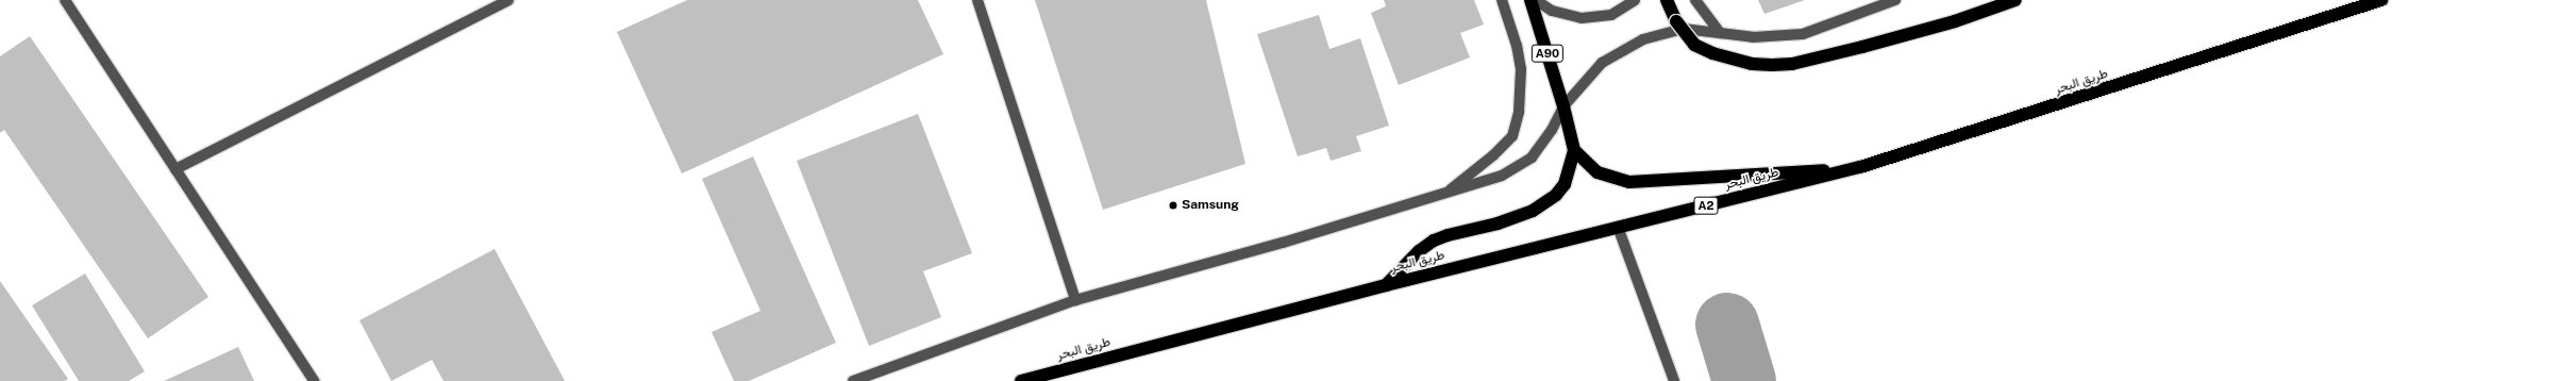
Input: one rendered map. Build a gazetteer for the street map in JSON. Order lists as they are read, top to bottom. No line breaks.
{"streets":{"highway":["A90","طريق البحر","A2"]},"places":["Samsung"]}
